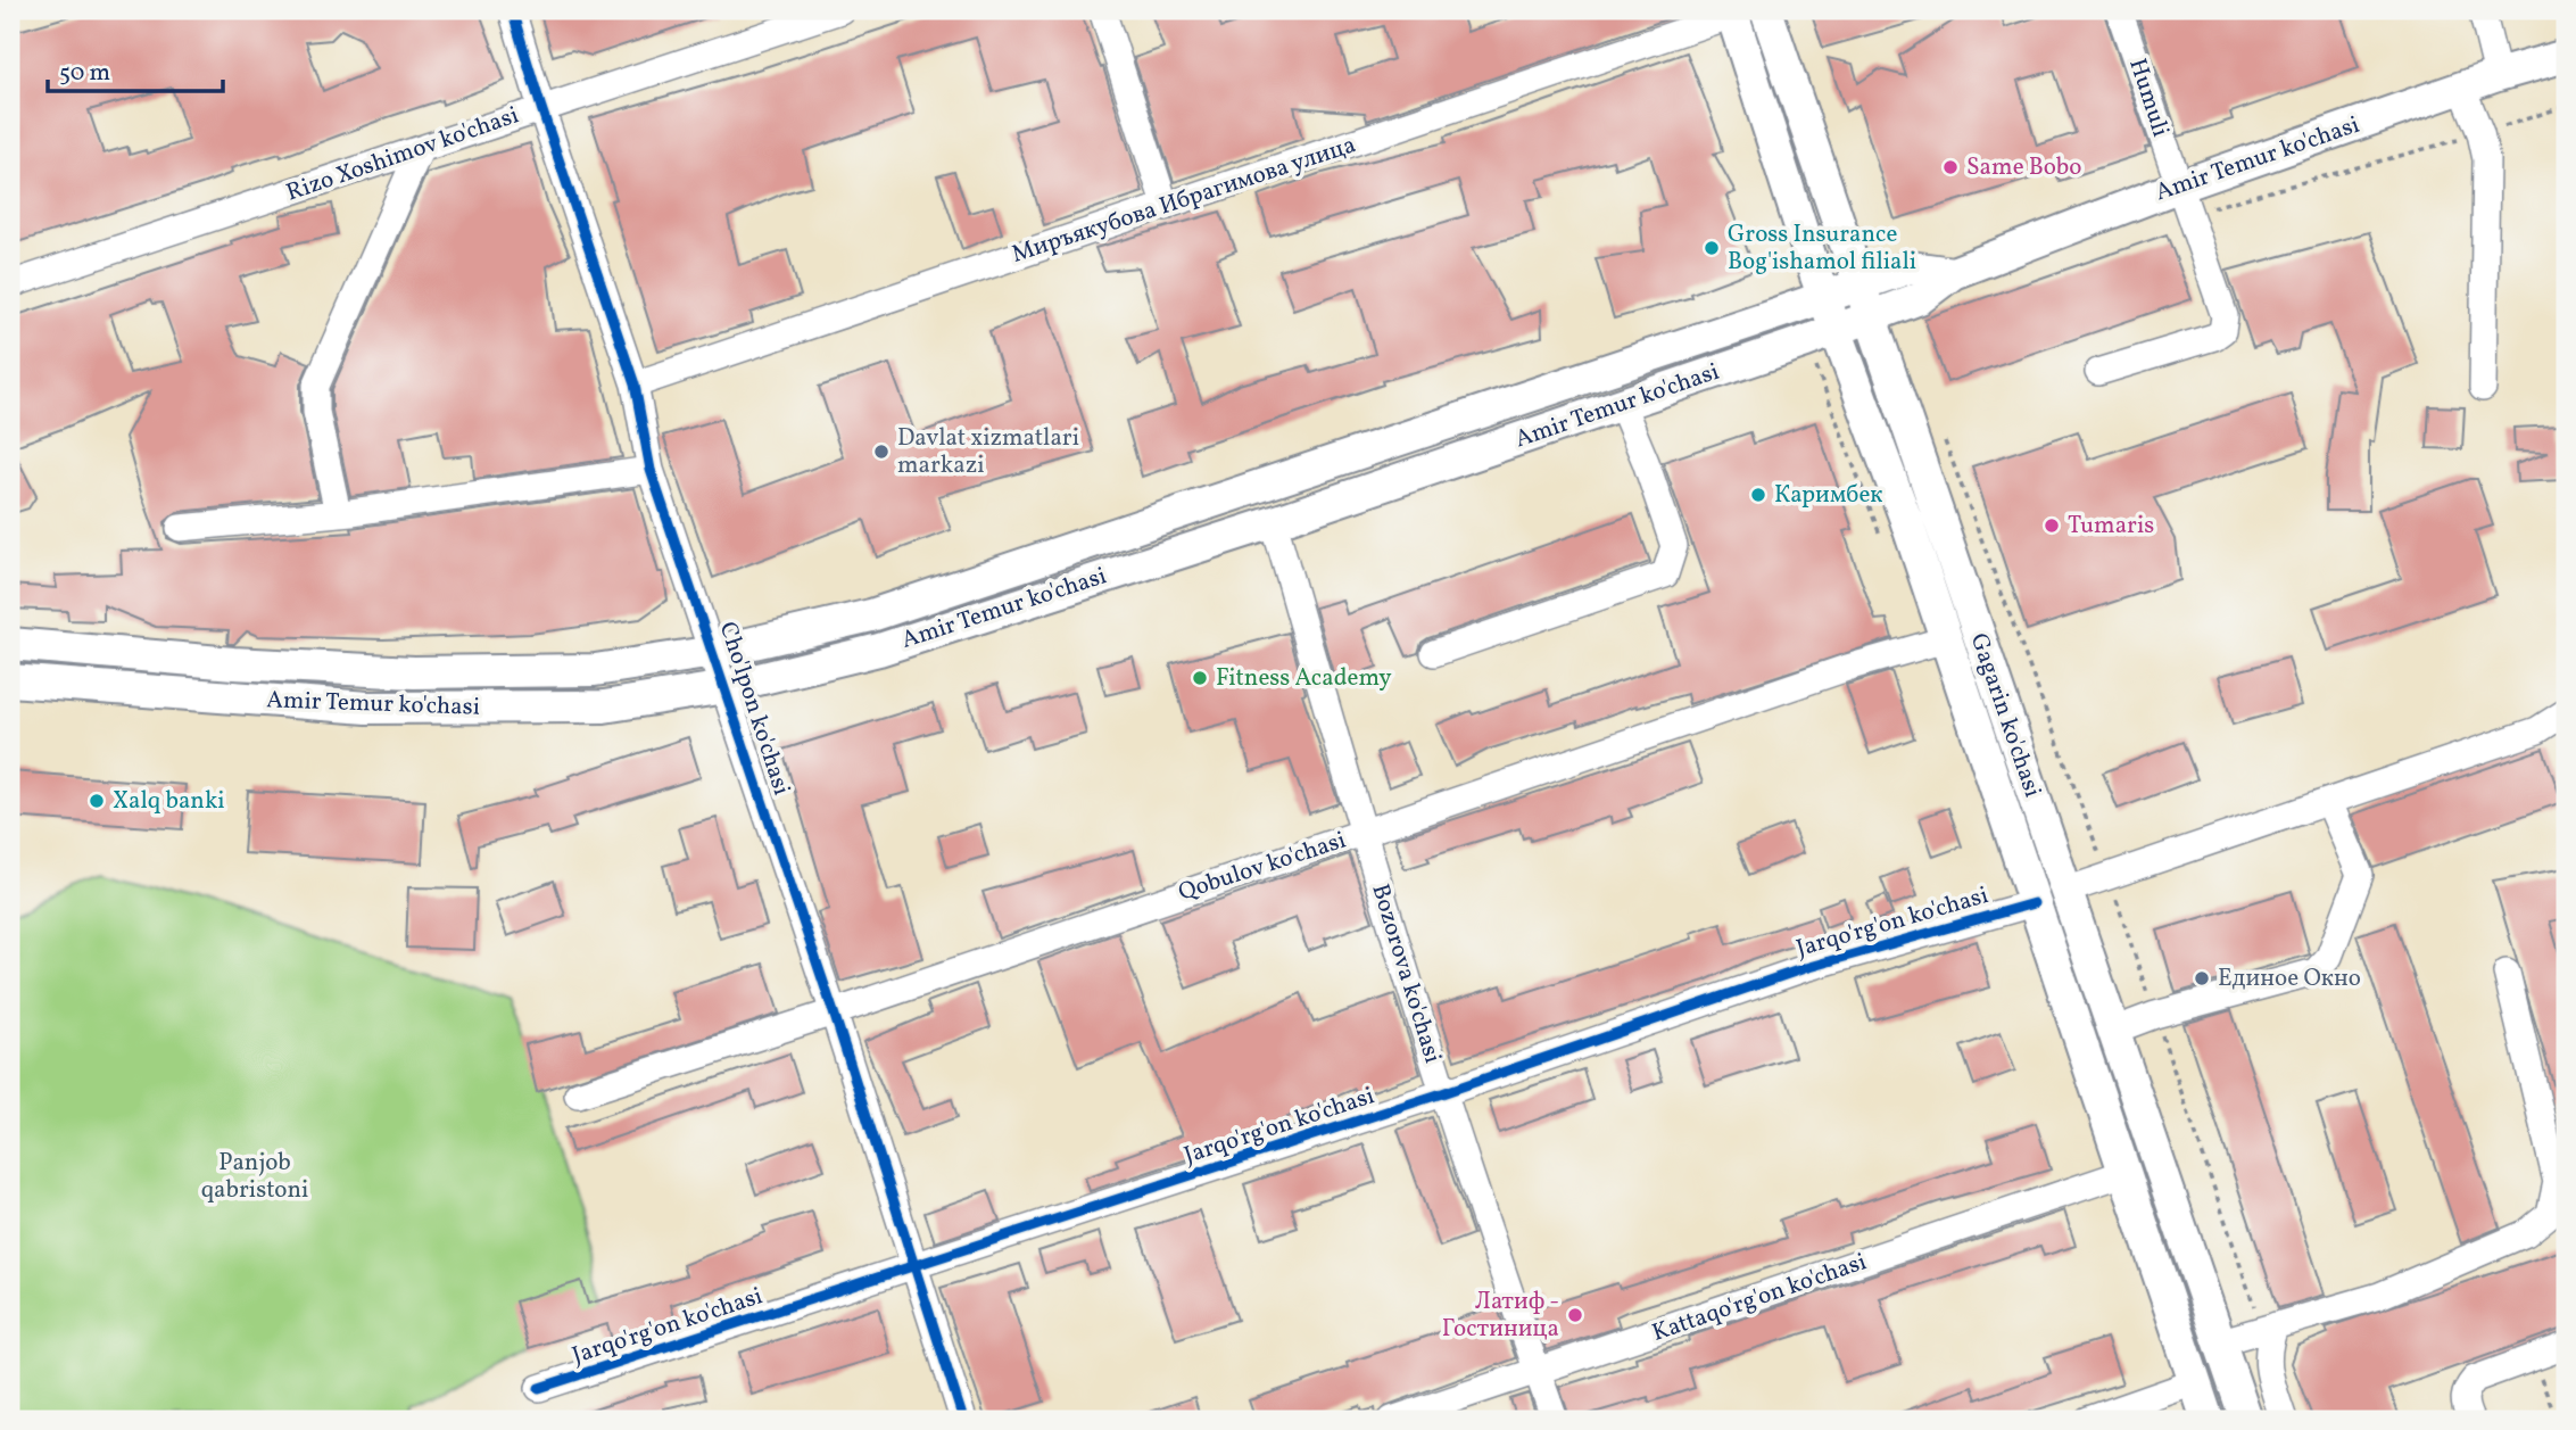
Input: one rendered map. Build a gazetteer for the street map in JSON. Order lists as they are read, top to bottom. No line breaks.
{"streets":{"main road":["Amir Temur ko'chasi","Gagarin ko'chasi"],"street":["Humuli","Rizo Xoshimov ko'chasi","Миръякубова Ибрагимова улица","Cho'lpon ko'chasi","Qobulov ko'chasi","Jarqo'rg'on ko'chasi","Bozorova ko'chasi","Kattaqo'rg'on ko'chasi"]},"crossings":[["Humuli","Amir Temur ko'chasi"],["Rizo Xoshimov ko'chasi","Cho'lpon ko'chasi"],["Amir Temur ko'chasi","Cho'lpon ko'chasi"],["Amir Temur ko'chasi","Gagarin ko'chasi"],["Amir Temur ko'chasi","Bozorova ko'chasi"],["Миръякубова Ибрагимова улица","Cho'lpon ko'chasi"],["Миръякубова Ибрагимова улица","Gagarin ko'chasi"],["Cho'lpon ko'chasi","Qobulov ko'chasi"],["Cho'lpon ko'chasi","Jarqo'rg'on ko'chasi"],["Gagarin ko'chasi","Qobulov ko'chasi"],["Gagarin ko'chasi","Jarqo'rg'on ko'chasi"],["Gagarin ko'chasi","Kattaqo'rg'on ko'chasi"],["Qobulov ko'chasi","Bozorova ko'chasi"],["Jarqo'rg'on ko'chasi","Bozorova ko'chasi"],["Bozorova ko'chasi","Kattaqo'rg'on ko'chasi"]],"parks":["Panjob qabristoni"],"places":["Same Bobo","Gross Insurance Bog'ishamol filiali","Davlat xizmatlari markazi","Каримбек","Tumaris","Fitness Academy","Xalq banki","Единое Окно","Латиф - Гостиница"],"scale_bar":"50 m"}
